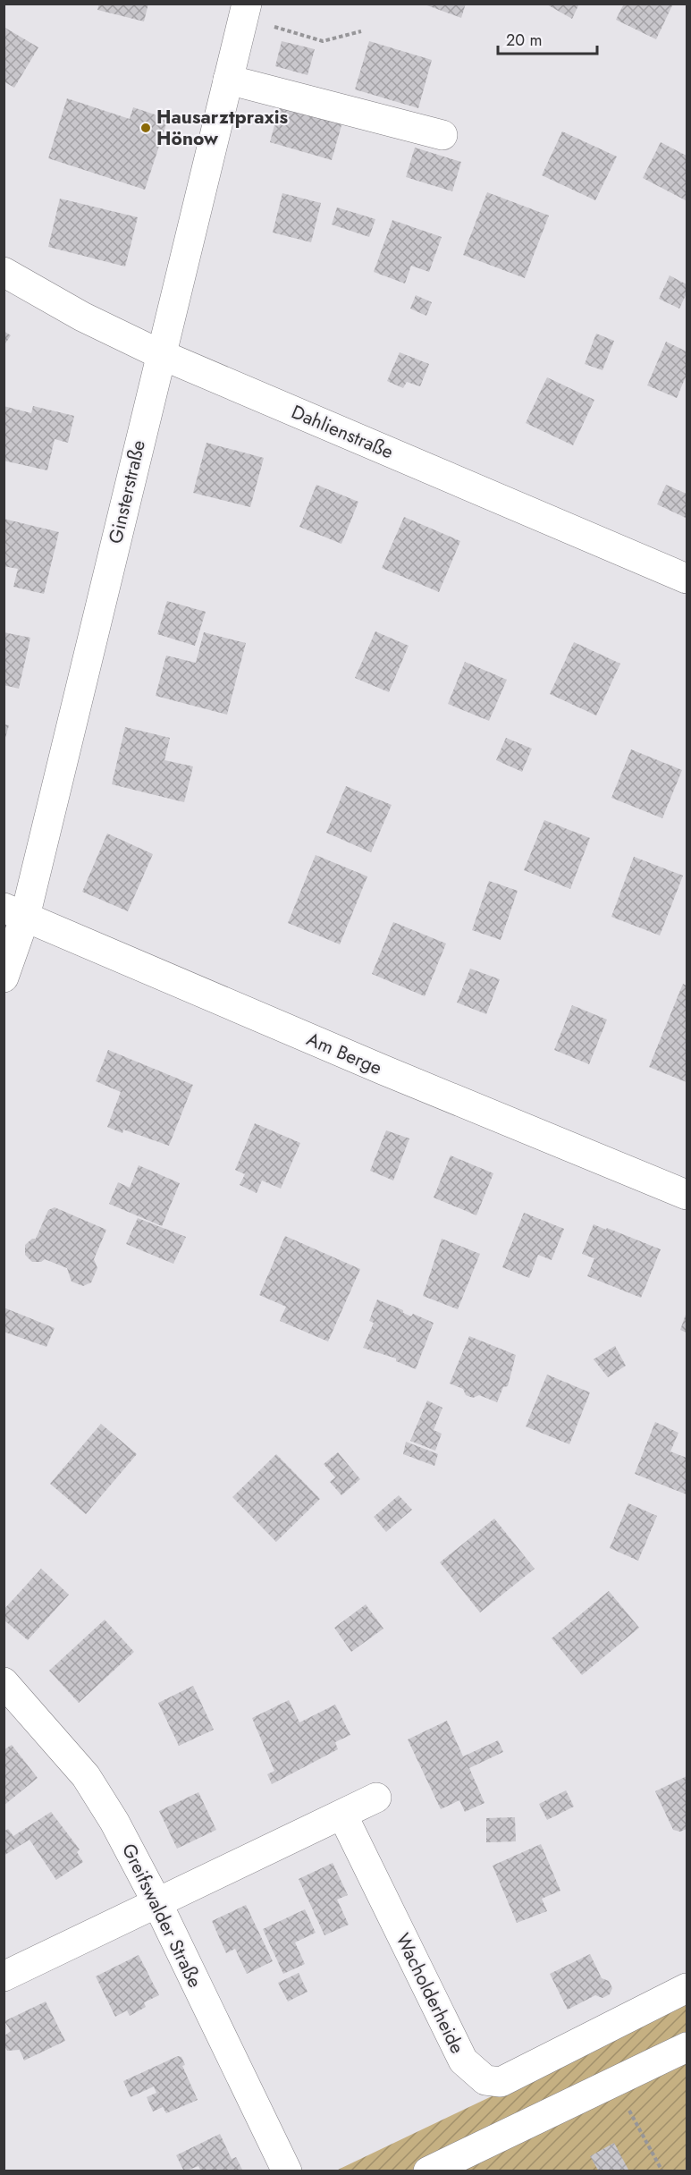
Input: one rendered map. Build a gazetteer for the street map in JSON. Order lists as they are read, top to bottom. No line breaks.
{"streets":{"street":["Dahlienstraße","Ginsterstraße","Am Berge","Greifswalder Straße","Wacholderheide"]},"crossings":[["Dahlienstraße","Ginsterstraße"],["Ginsterstraße","Am Berge"]],"places":["Hausarztpraxis Hönow"],"scale_bar":"20 m"}
